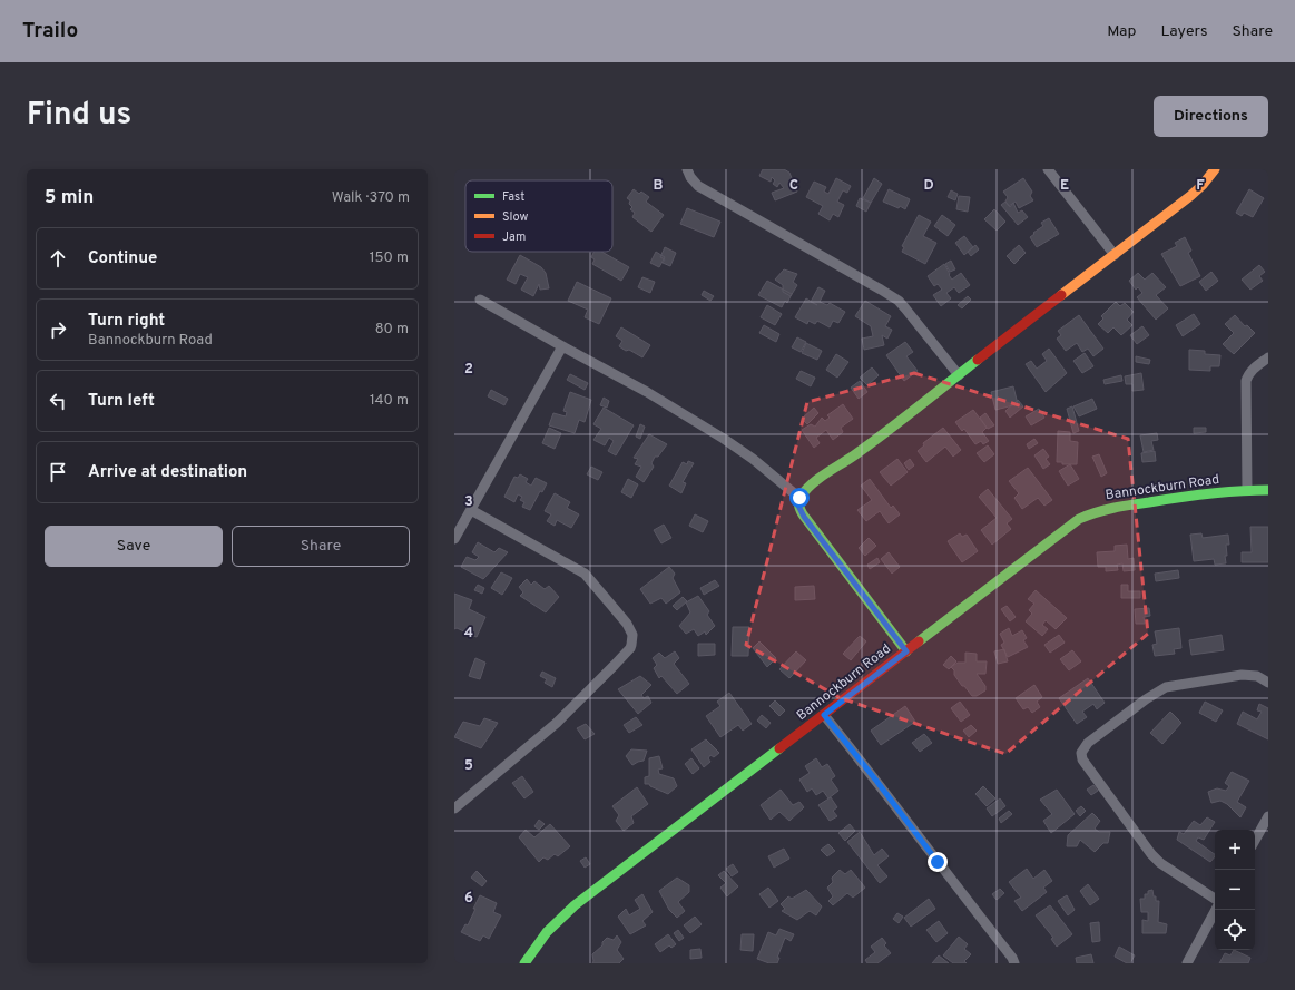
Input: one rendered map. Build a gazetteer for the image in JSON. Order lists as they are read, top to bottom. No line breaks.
{"streets":{"street":["Bannockburn Road"]},"legend":["Fast","Slow","Jam"],"page":{"header":"Trailo","nav":["Map","Layers","Share"],"title":"Find us","buttons":["Directions",["Save","Share"]],"heading":["5 min","Walk · 370 m"],"list":[["Continue","150 m"],["Turn right","Bannockburn Road","80 m"],["Turn left","140 m"],"Arrive at destination"],"map_buttons":["+","−"]},"grid":{"columns":["B","C","D","E","F"],"rows":["2","3","4","5","6"]}}
